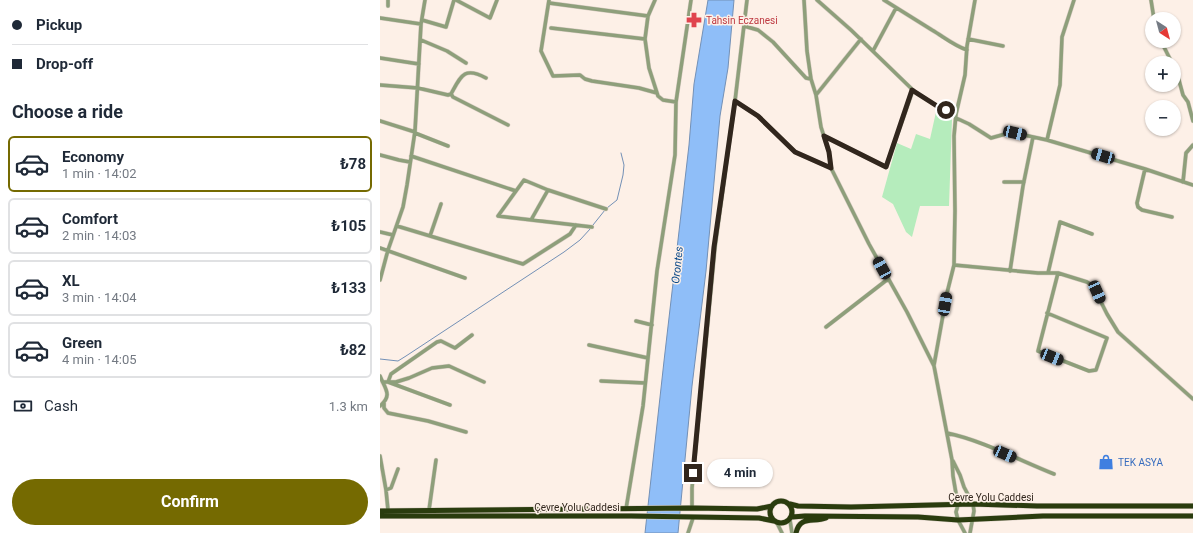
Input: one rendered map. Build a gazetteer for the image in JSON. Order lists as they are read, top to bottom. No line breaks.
{"streets":{"highway":["Çevre Yolu Caddesi"]},"water":["Orontes"],"places":{"pharmacy":["Tahsin Eczanesi"],"shop":["TEK ASYA"]},"north":"bottom right","page":{"banner":["Pickup","Drop-off"],"map_buttons":["+","−"],"heading":"Choose a ride","list":[{"name":"Economy","note":"1 min · 14:02","value":"₺78"},{"name":"Comfort","note":"2 min · 14:03","value":"₺105"},{"name":"XL","note":"3 min · 14:04","value":"₺133"},{"name":"Green","note":"4 min · 14:05","value":"₺82"}],"pay":["Cash","1.3 km"],"bubble":"4 min","buttons":"Confirm"}}
